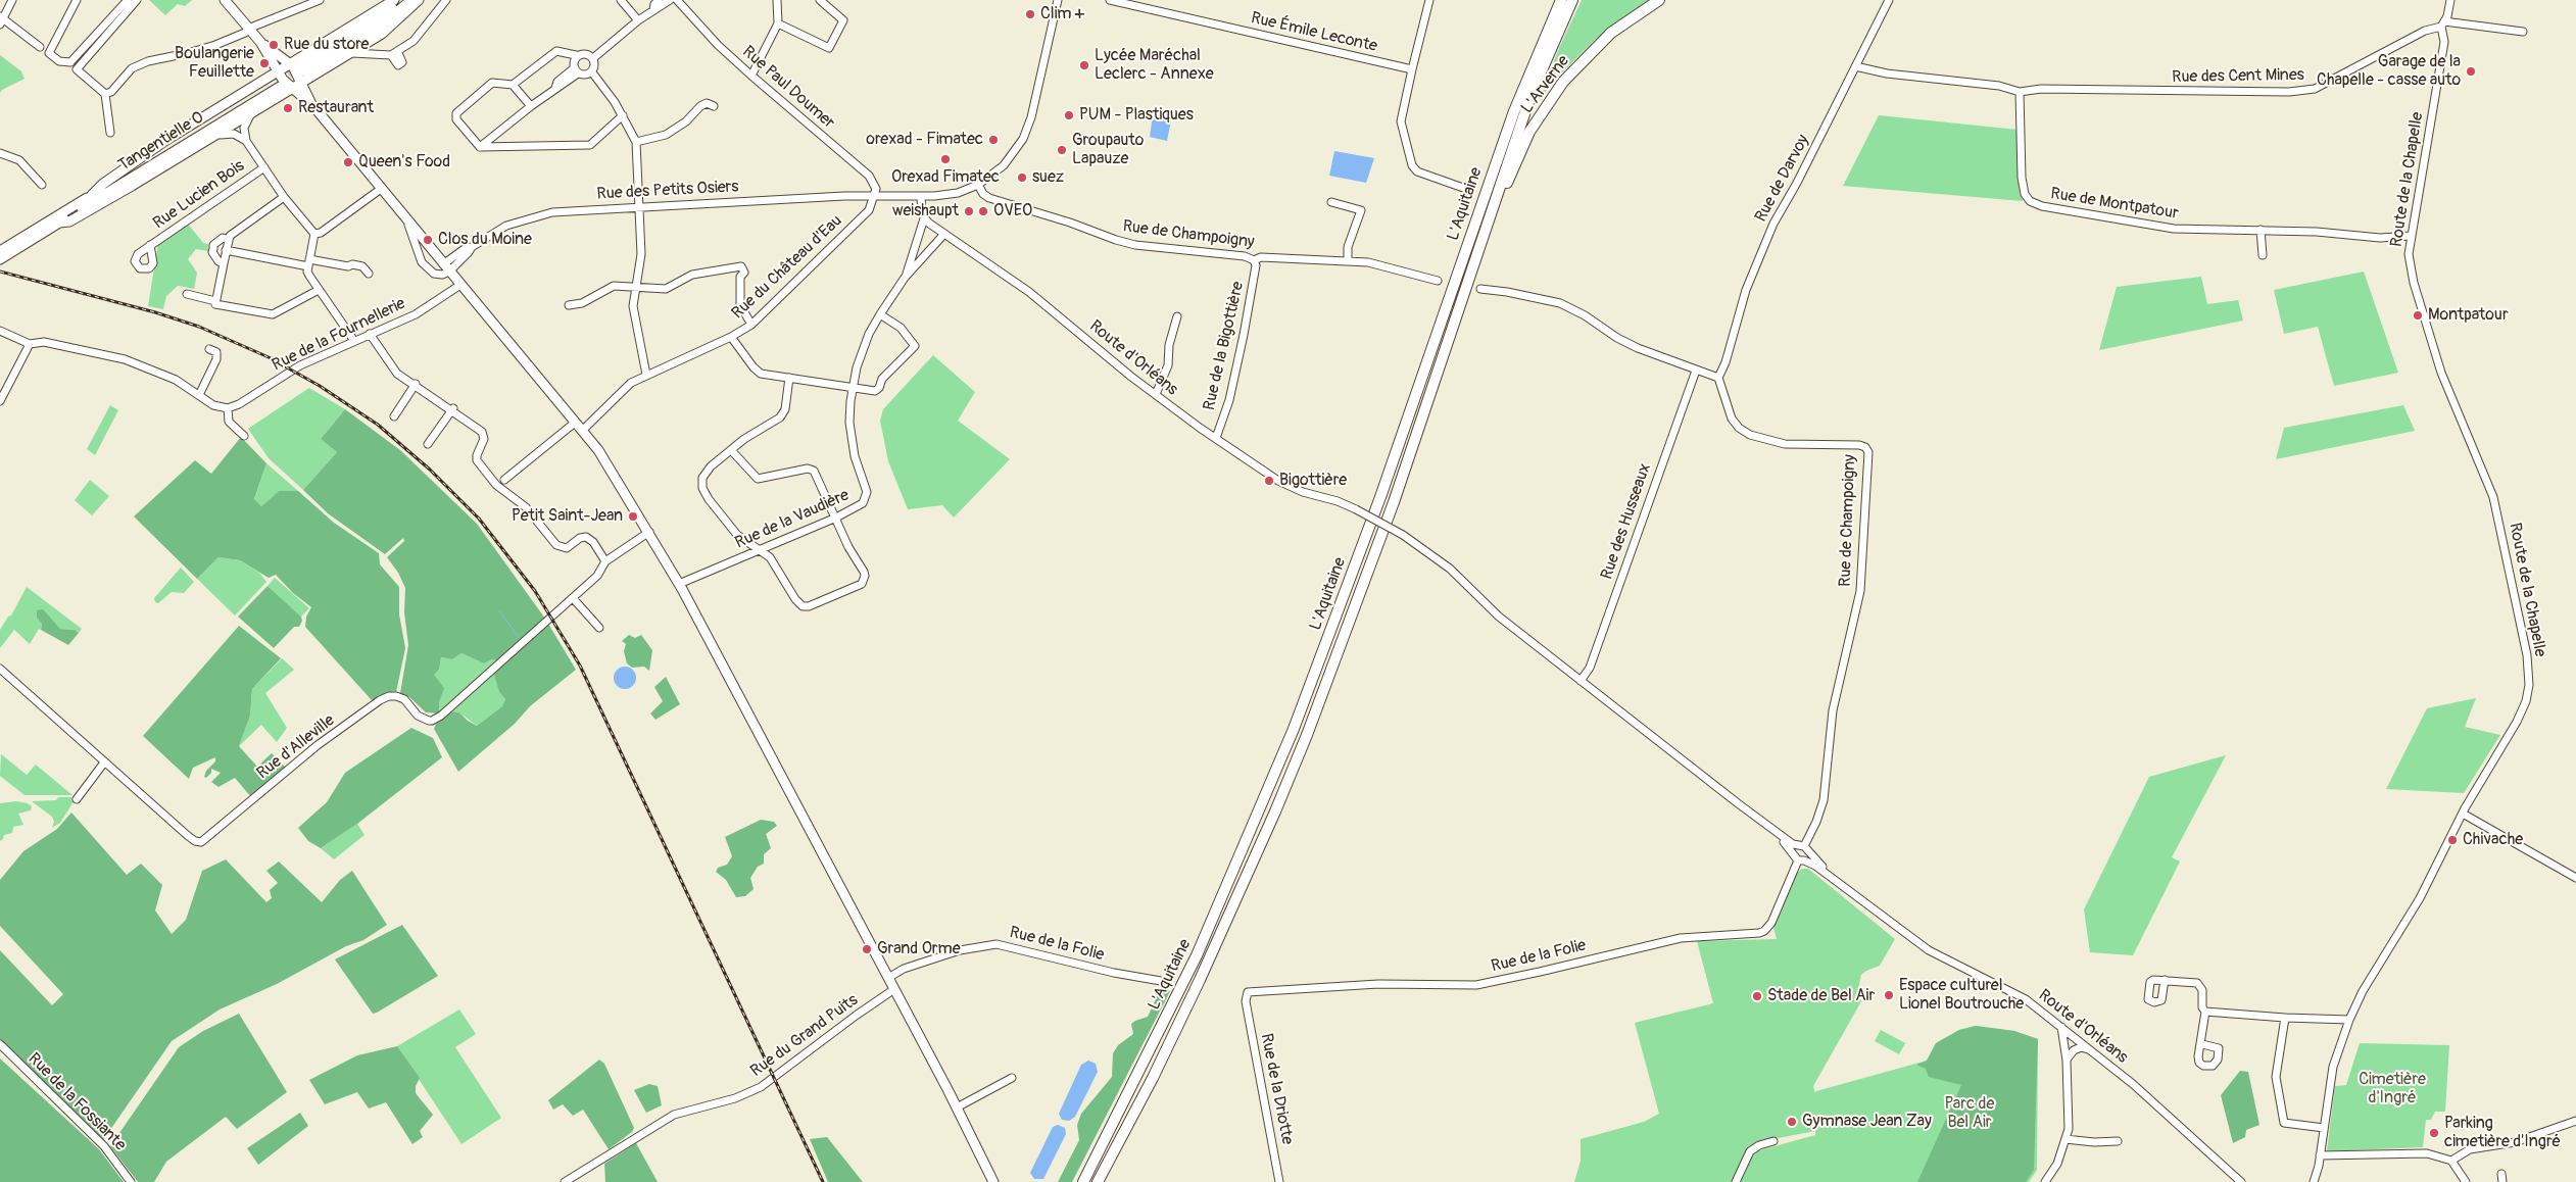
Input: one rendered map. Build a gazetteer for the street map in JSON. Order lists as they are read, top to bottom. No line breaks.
{"streets":{"highway":["L'Arverne","L'Aquitaine"],"main road":["Tangentielle O"],"street":["Rue Émile Leconte","Rue des Cent Mines","Rue Paul Doumer","Rue de Darvoy","Route de la Chapelle","Rue des Petits Osiers","Rue Lucien Bois","Rue de Montpatour","Rue de Champoigny","Rue du Château d'Eau","Rue de la Fournellerie","Rue de la Bigottière","Route d'Orléans","Rue de la Vaudière","Rue des Husseaux","Rue d'Alleville","Rue de la Folie","Rue du Grand Puits","Rue de la Driotte","Rue de la Fossiante"]},"crossings":[["Rue des Cent Mines","Route de la Chapelle"],["Rue des Cent Mines","Rue de Montpatour"],["L'Arverne","L'Aquitaine"],["Rue Paul Doumer","Rue des Petits Osiers"],["Rue Paul Doumer","Rue du Château d'Eau"],["Rue de Darvoy","Rue de Champoigny"],["Route de la Chapelle","Rue de Montpatour"],["Rue des Petits Osiers","Rue de Champoigny"],["Rue des Petits Osiers","Rue du Château d'Eau"],["Rue de Champoigny","Rue de la Bigottière"],["Rue de Champoigny","Route d'Orléans"],["Rue de la Bigottière","Route d'Orléans"],["Route d'Orléans","Rue de la Vaudière"],["Route d'Orléans","Rue des Husseaux"],["Route d'Orléans","Rue de la Folie"],["Rue de la Folie","Rue de la Driotte"]],"parks":["Cimetière d'Ingré","Parc de Bel Air"],"places":["Clim +","Rue du store","Boulangerie Feuillette","Lycée Maréchal Leclerc - Annexe","Garage de la Chapelle - casse auto","Restaurant","PUM - Plastiques","orexad - Fimatec","Groupauto Lapauze","Orexad Fimatec","Queen's Food","suez","weishaupt","OVEO","Clos du Moine","Montpatour","Bigottière","Petit Saint-Jean","Chivache","Grand Orme","Espace culturel Lionel Boutrouche","Stade de Bel Air","Gymnase Jean Zay","Parking cimetière d'Ingré"]}
